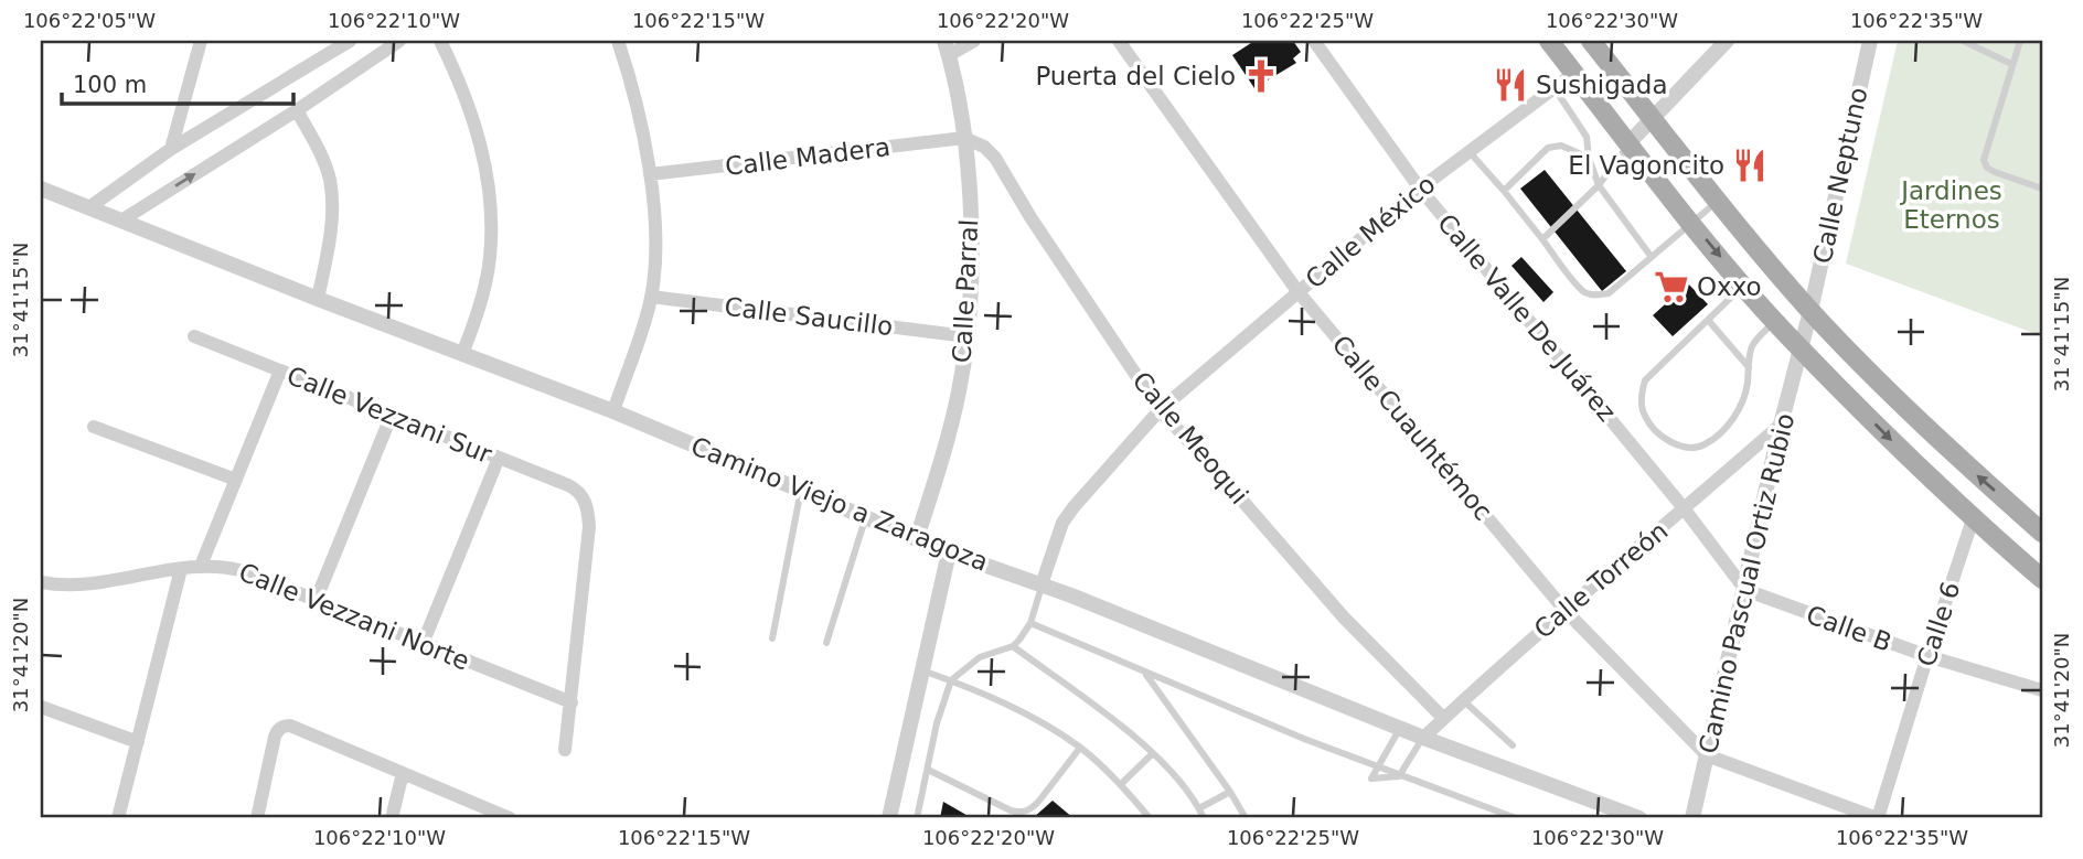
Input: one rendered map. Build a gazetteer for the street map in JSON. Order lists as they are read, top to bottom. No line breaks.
{"streets":{"street":["Calle Madera","Calle Neptuno","Calle México","Calle Parral","Calle Saucillo","Calle Valle De Juárez","Calle Vezzani Sur","Calle Cuauhtémoc","Calle Meoqui","Camino Viejo a Zaragoza","Calle Torreón","Camino Pascual Ortiz Rubio","Calle Vezzani Norte","Calle 6","Calle B"]},"crossings":[["Calle Madera","Calle Parral"],["Calle Madera","Calle Meoqui"],["Calle Neptuno","Camino Pascual Ortiz Rubio"],["Calle México","Calle Valle De Juárez"],["Calle México","Calle Cuauhtémoc"],["Calle México","Calle Meoqui"],["Calle México","Camino Viejo a Zaragoza"],["Calle Parral","Calle Saucillo"],["Calle Parral","Calle Meoqui"],["Calle Parral","Camino Viejo a Zaragoza"],["Calle Valle De Juárez","Calle Torreón"],["Calle Valle De Juárez","Camino Pascual Ortiz Rubio"],["Calle Valle De Juárez","Calle B"],["Calle Vezzani Sur","Calle Vezzani Norte"],["Calle Cuauhtémoc","Calle Torreón"],["Calle Cuauhtémoc","Camino Pascual Ortiz Rubio"],["Calle Meoqui","Calle Torreón"],["Camino Viejo a Zaragoza","Calle Torreón"],["Calle Torreón","Camino Pascual Ortiz Rubio"],["Camino Pascual Ortiz Rubio","Calle B"],["Calle 6","Calle B"]],"parks":["Jardines Eternos"],"places":{"church":["Puerta del Cielo"],"restaurant":["Sushigada","El Vagoncito"],"supermarket":["Oxxo"]},"scale_bar":"100 m","coordinates":["106°22'05\"W","106°22'10\"W","106°22'15\"W","106°22'20\"W","106°22'25\"W","106°22'30\"W","106°22'35\"W","31°41'15\"N","31°41'20\"N"]}
